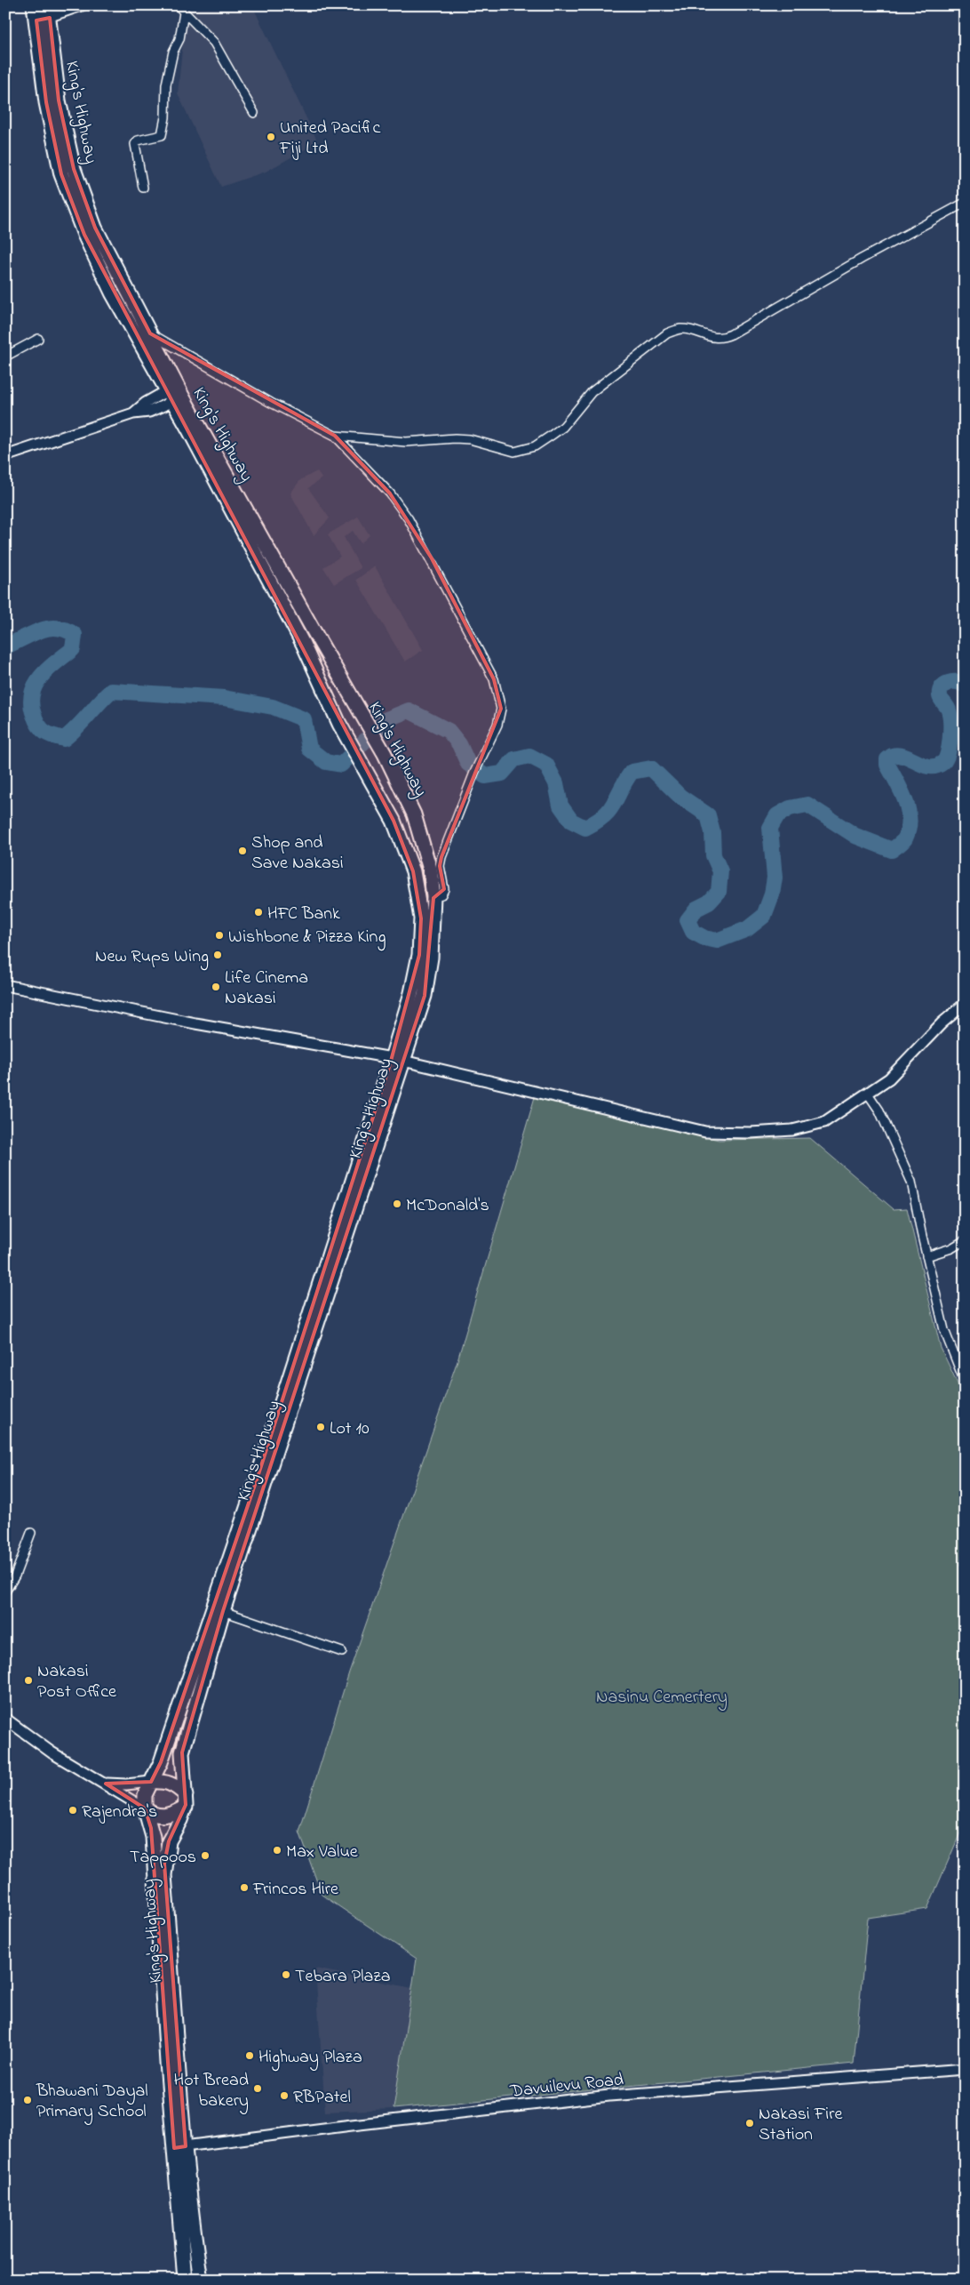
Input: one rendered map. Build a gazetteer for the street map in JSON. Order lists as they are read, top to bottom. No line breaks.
{"streets":{"highway":["King's Highway"],"street":["Davuilevu Road"]},"crossings":[["King's Highway","Davuilevu Road"]],"parks":["Nasinu Cemertery"],"places":["United Pacific Fiji Ltd","Shop and Save Nakasi","HFC Bank","Wishbone & Pizza King","New Rups Wing","Life Cinema Nakasi","McDonald's","Lot 10","Nakasi Post Office","Rajendra's","Max Value","Tappoos","Frincos Hire","Tebara Plaza","Highway Plaza","Hot Bread bakery","RBPatel","Bhawani Dayal Primary School","Nakasi Fire Station"]}
